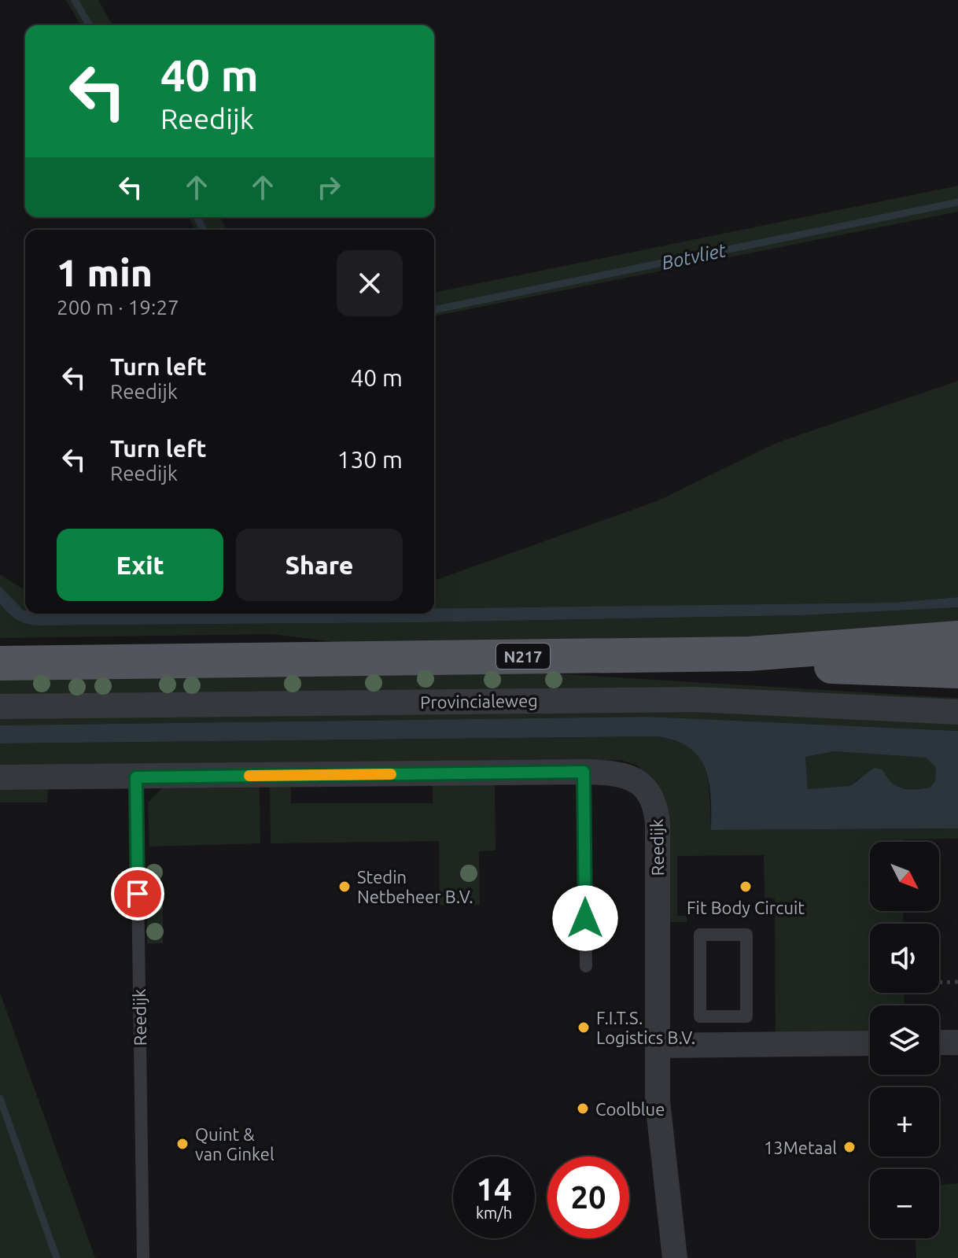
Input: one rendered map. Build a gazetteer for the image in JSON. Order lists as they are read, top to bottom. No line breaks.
{"streets":{"main road":["N217"],"street":["Provincialeweg","Reedijk"]},"water":["Botvliet"],"places":["Stedin Netbeheer B.V.","Fit Body Circuit","F.I.T.S. Logistics B.V.","Coolblue","Quint & van Ginkel","13Metaal"],"north":"bottom right","page":{"turn":["40 m","Reedijk"],"heading":["1 min","200 m · 19:27"],"list":[{"name":"Turn left","note":"Reedijk","value":"40 m"},{"name":"Turn left","note":"Reedijk","value":"130 m"}],"buttons":["Exit","Share"],"map_buttons":["+","−"],"speed":"14 km/h","limit":"20"}}
